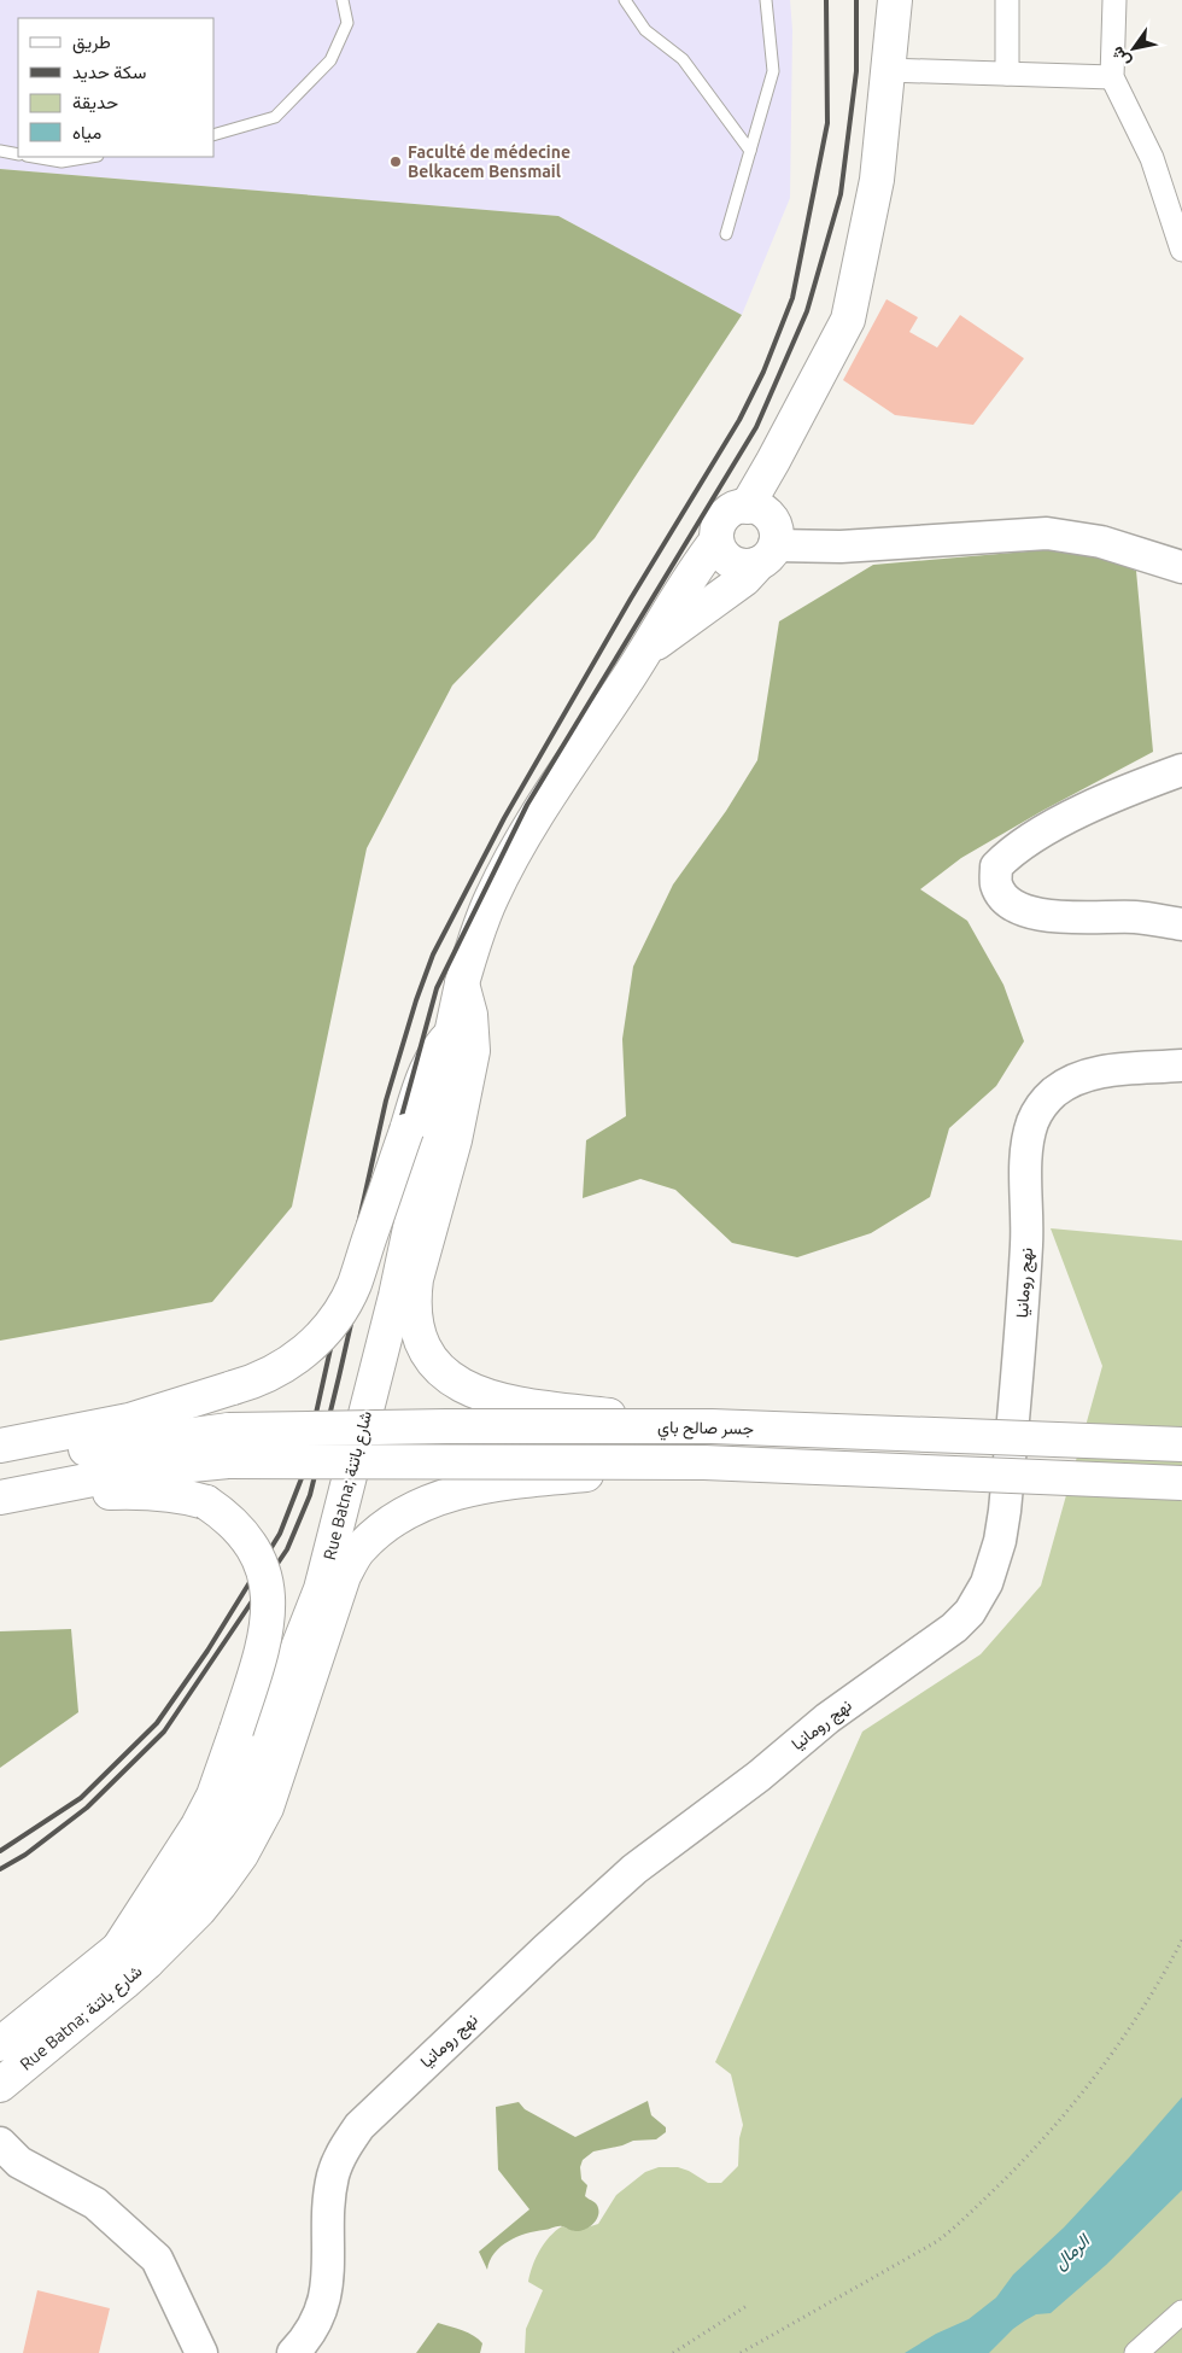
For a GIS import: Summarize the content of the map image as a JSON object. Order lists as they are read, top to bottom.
{
  "streets": {
    "main road": ["جسر صالح باي", "Rue Batna; شارع باتنة"],
    "street": ["نهج رومانيا"]
  },
  "water": ["الرمال"],
  "places": ["Faculté de médecine Belkacem Bensmail"],
  "legend": [
    "طريق",
    "سكة حديد",
    "حديقة",
    "مياه"
  ],
  "north": "bottom left"
}
